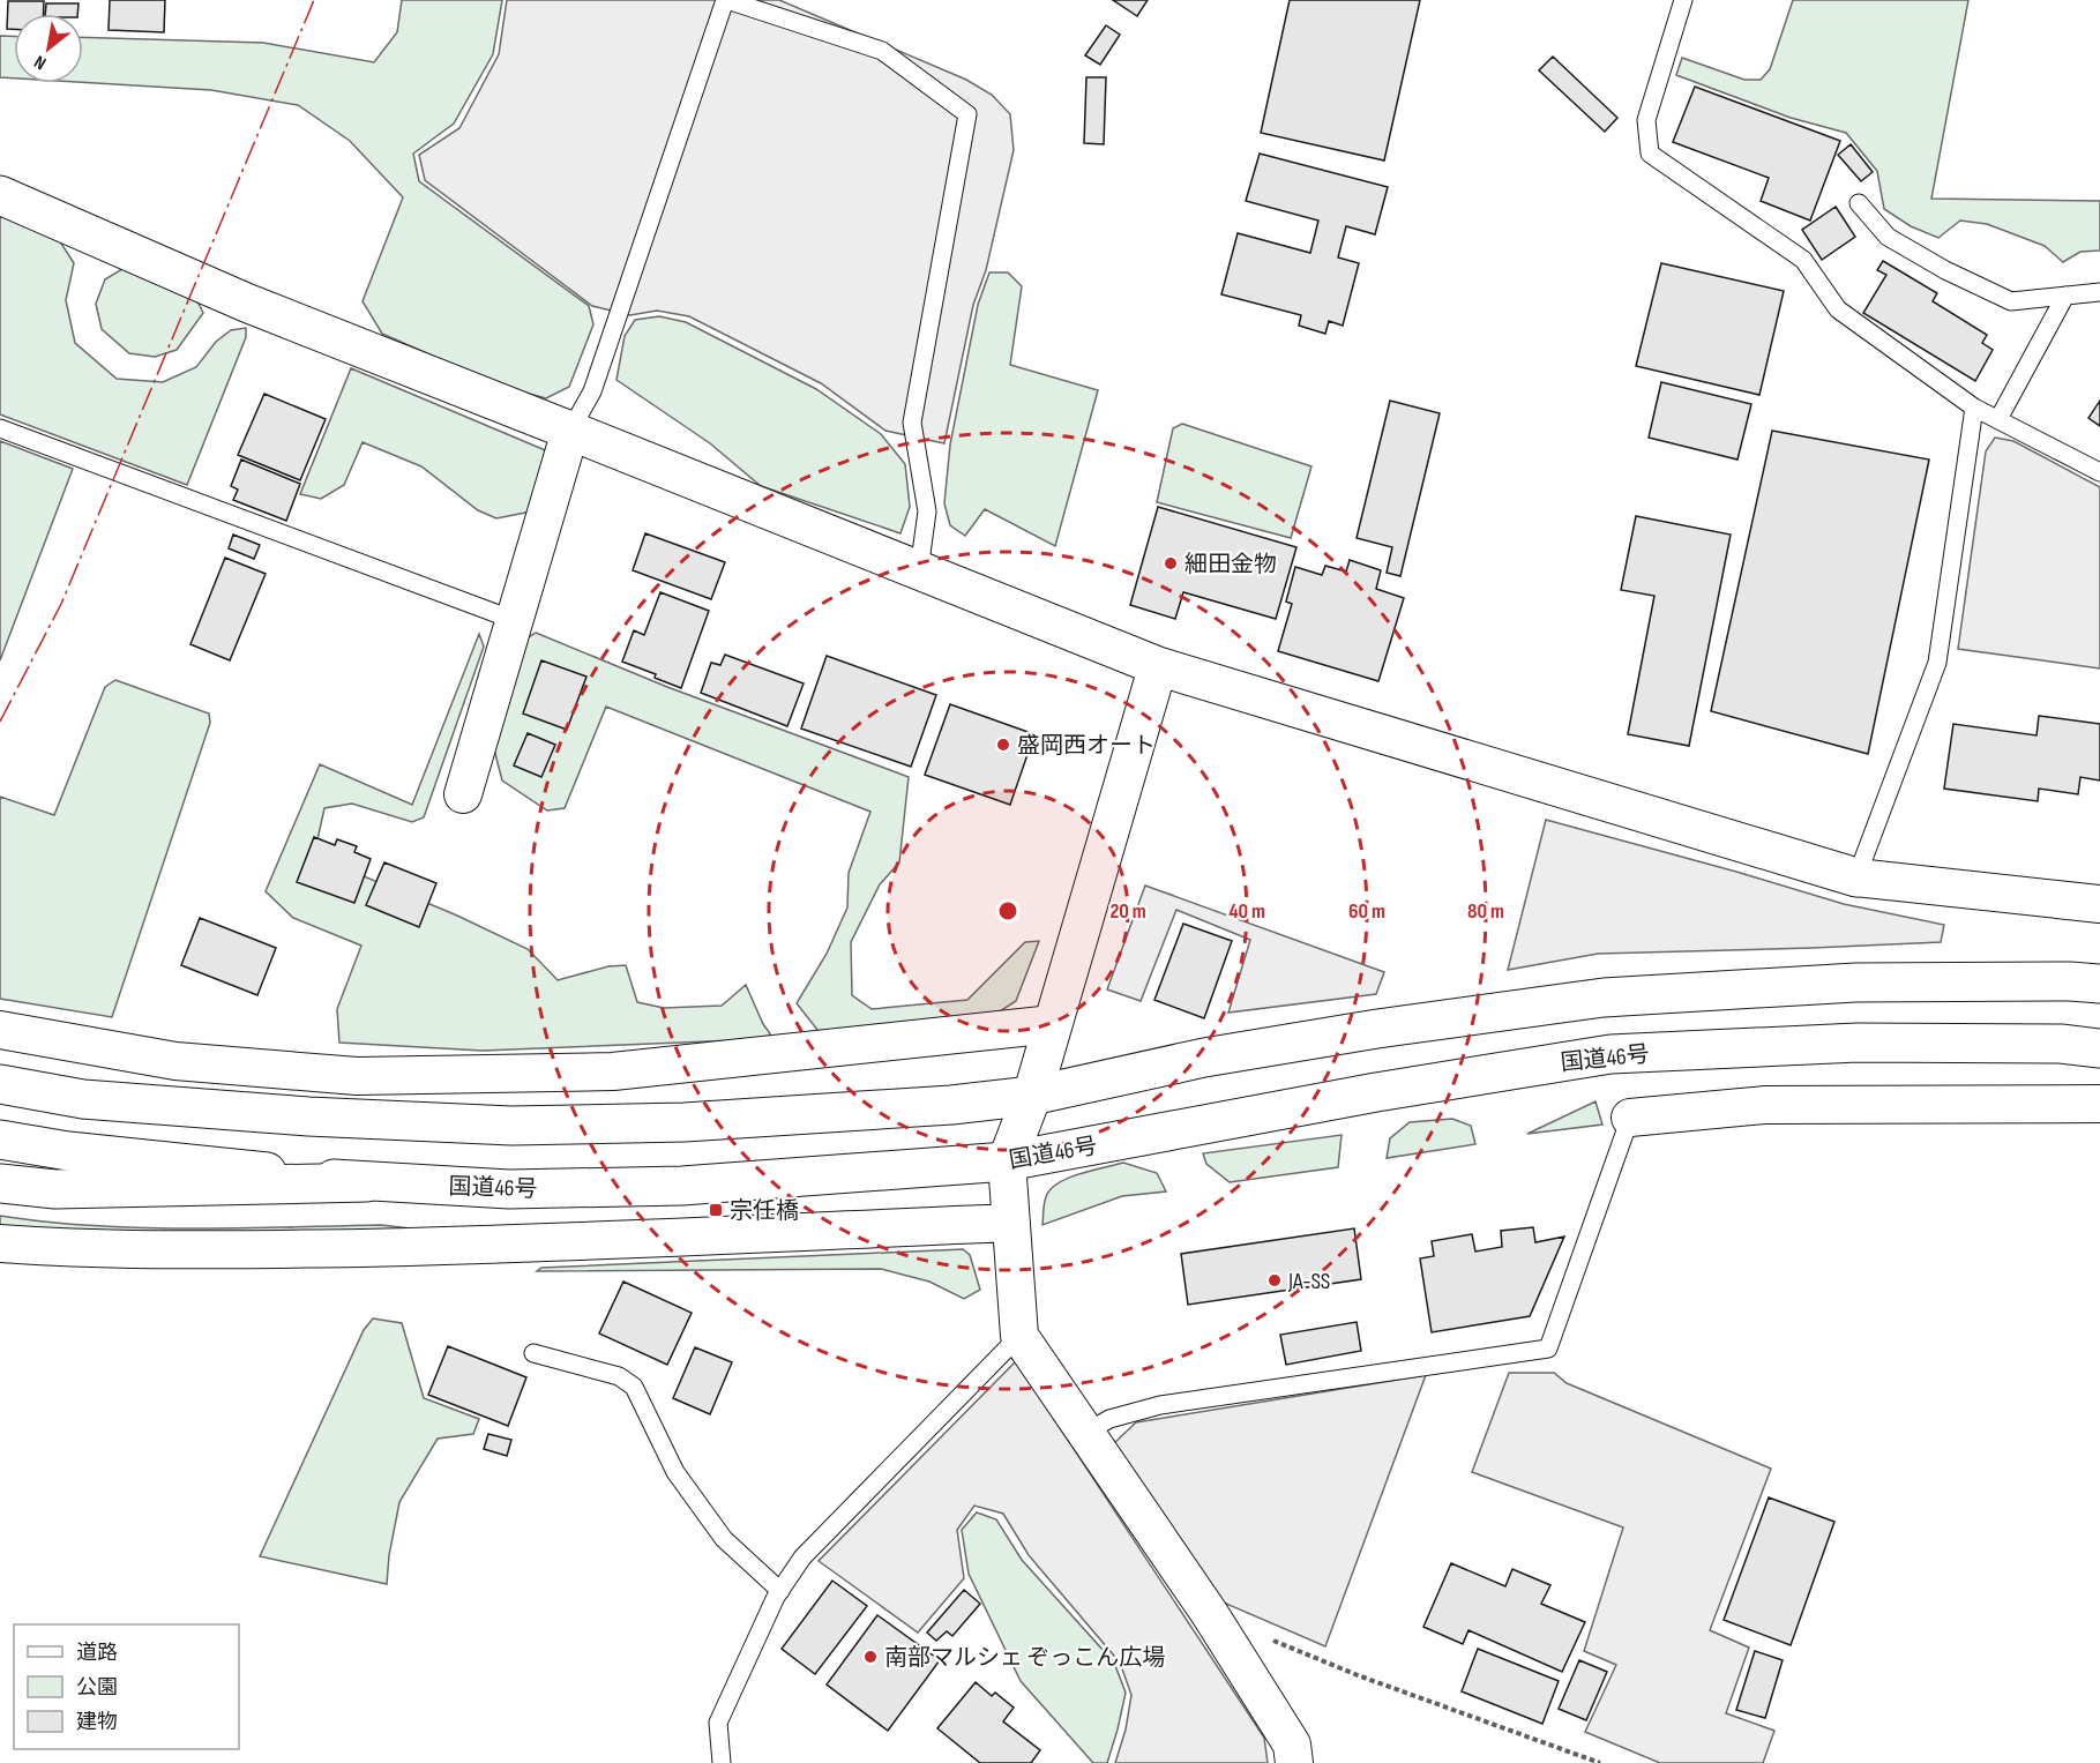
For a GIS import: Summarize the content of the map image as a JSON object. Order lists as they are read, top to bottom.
{
  "streets": {
    "main road": ["国道46号"]
  },
  "places": {
    "other": [
      "細田金物",
      "盛岡西オート",
      "JA-SS",
      "南部マルシェ ぞっこん広場"
    ],
    "transit": ["宗任橋"]
  },
  "legend": ["道路", "公園", "建物"],
  "north": "bottom left",
  "rings": [
    "20 m",
    "40 m",
    "60 m",
    "80 m"
  ]
}
